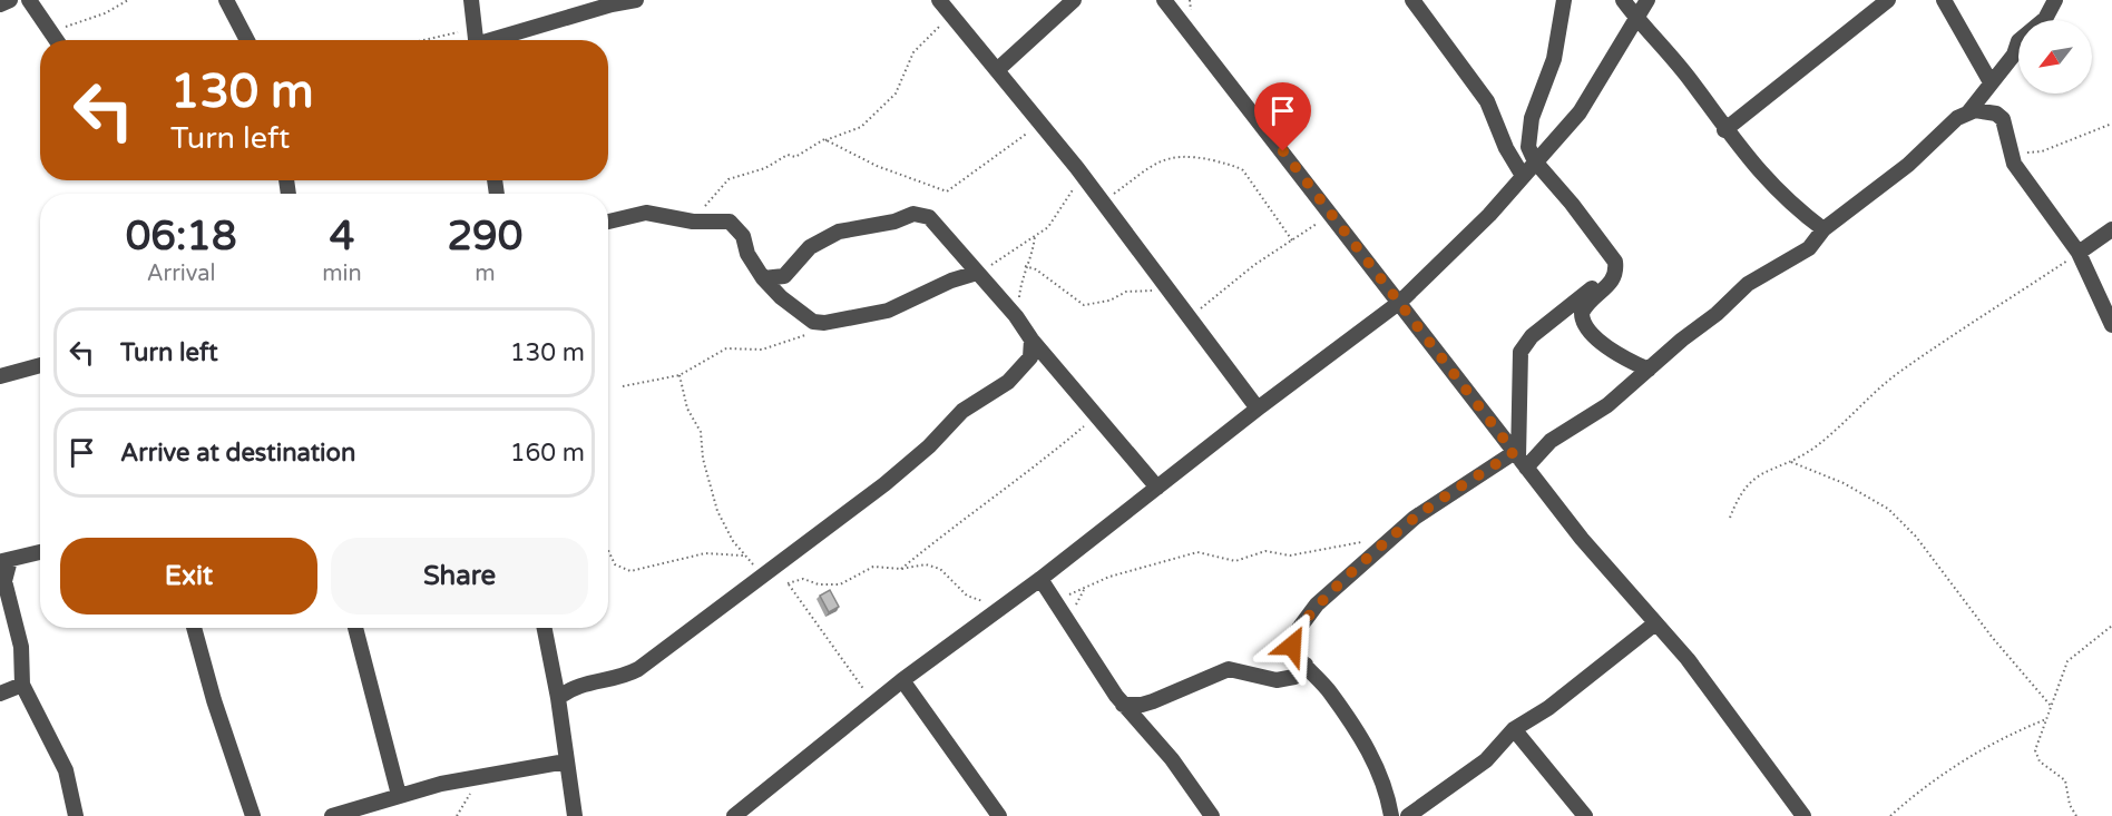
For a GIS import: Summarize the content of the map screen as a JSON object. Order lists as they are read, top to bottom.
{
  "north": "bottom left",
  "page": {
    "turn": ["130 m", "Turn left"],
    "eta": [
      "06:18",
      "Arrival",
      "4",
      "min",
      "290",
      "m"
    ],
    "list": [
      {
        "name": "Turn left",
        "value": "130 m"
      },
      {
        "name": "Arrive at destination",
        "value": "160 m"
      }
    ],
    "buttons": ["Exit", "Share"]
  }
}
